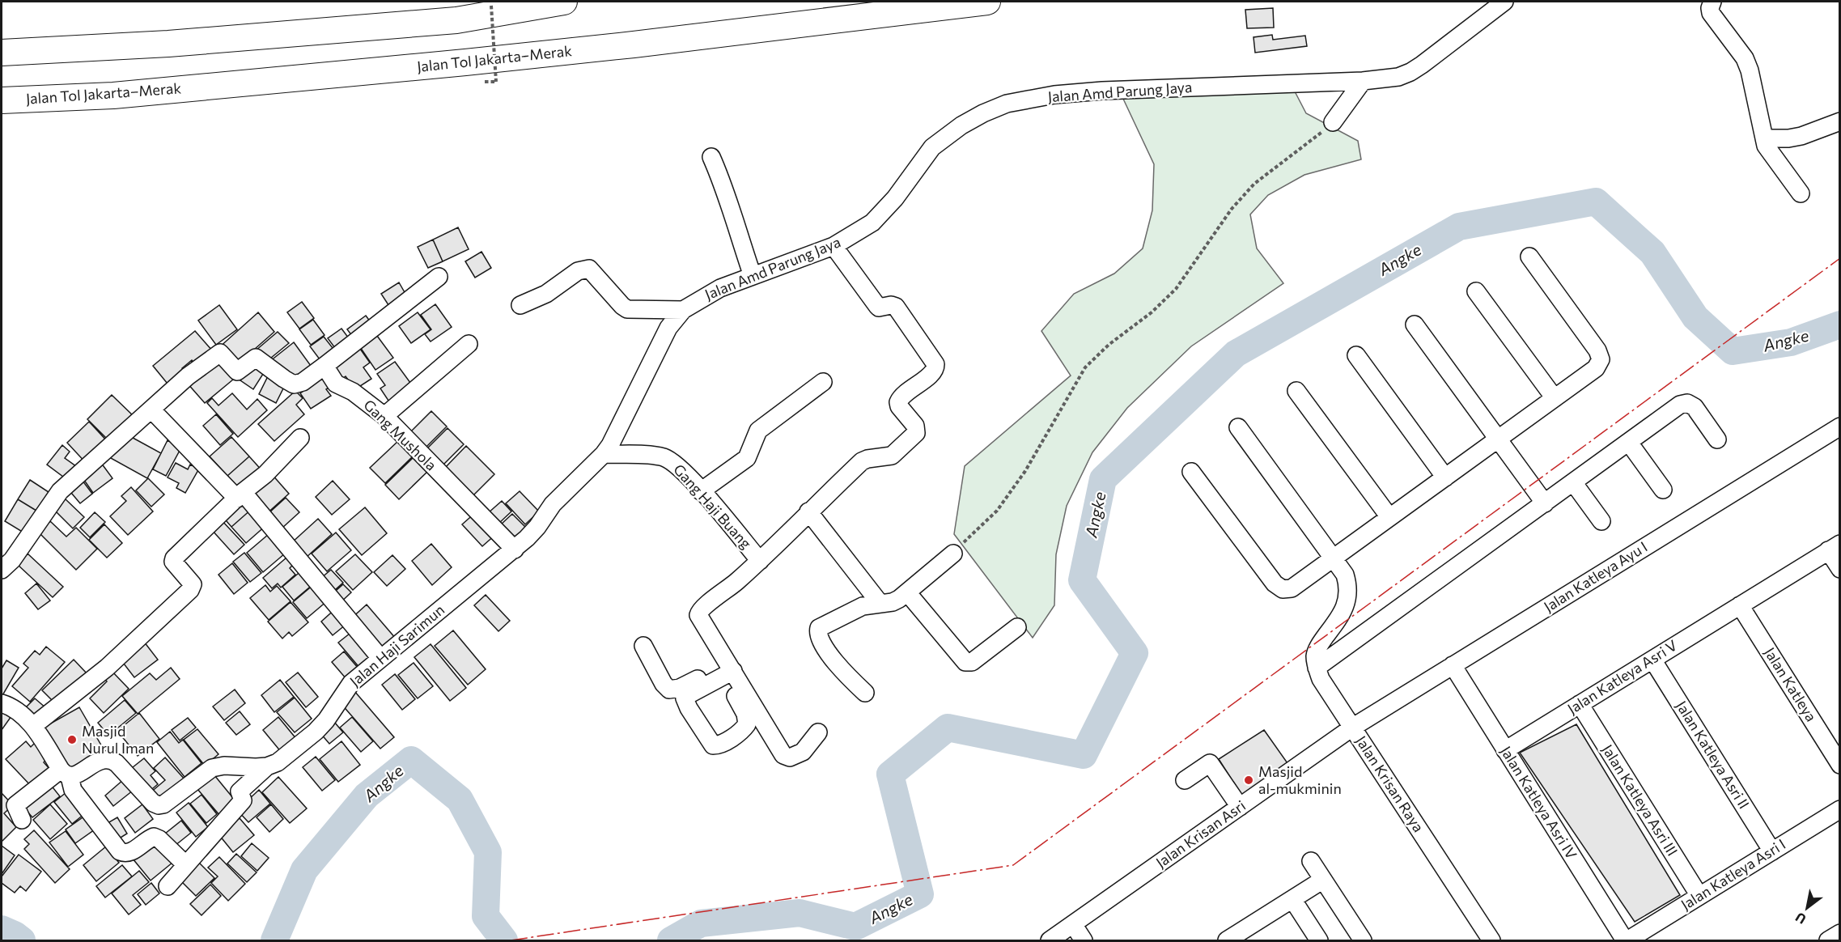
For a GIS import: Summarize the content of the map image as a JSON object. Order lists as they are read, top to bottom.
{
  "streets": {
    "highway": ["Jalan Tol Jakarta–Merak"],
    "street": [
      "Jalan Amd Parung Jaya",
      "Gang Mushola",
      "Gang Haji Buang",
      "Jalan Katleya Ayu I",
      "Jalan Haji Sarimun",
      "Jalan Katleya Asri V",
      "Jalan Katleya",
      "Jalan Katleya Asri II",
      "Jalan Krisan Raya",
      "Jalan Katleya Asri III",
      "Jalan Katleya Asri IV",
      "Jalan Krisan Asri",
      "Jalan Katleya Asri I"
    ]
  },
  "crossings": [
    ["Jalan Amd Parung Jaya", "Gang Haji Buang"],
    ["Jalan Amd Parung Jaya", "Jalan Haji Sarimun"],
    ["Gang Mushola", "Jalan Haji Sarimun"],
    ["Gang Haji Buang", "Jalan Haji Sarimun"],
    ["Jalan Katleya Ayu I", "Jalan Krisan Raya"],
    ["Jalan Katleya Ayu I", "Jalan Katleya Asri IV"],
    ["Jalan Katleya Ayu I", "Jalan Krisan Asri"],
    ["Jalan Katleya Asri V", "Jalan Katleya"],
    ["Jalan Katleya Asri V", "Jalan Katleya Asri II"],
    ["Jalan Katleya Asri V", "Jalan Katleya Asri III"],
    ["Jalan Katleya Asri V", "Jalan Katleya Asri IV"],
    ["Jalan Katleya Asri II", "Jalan Katleya Asri I"],
    ["Jalan Krisan Raya", "Jalan Krisan Asri"],
    ["Jalan Katleya Asri III", "Jalan Katleya Asri I"],
    ["Jalan Katleya Asri IV", "Jalan Katleya Asri I"]
  ],
  "water": ["Angke"],
  "places": ["Masjid Nurul Iman", "Masjid al-mukminin"],
  "north": "bottom left"
}
